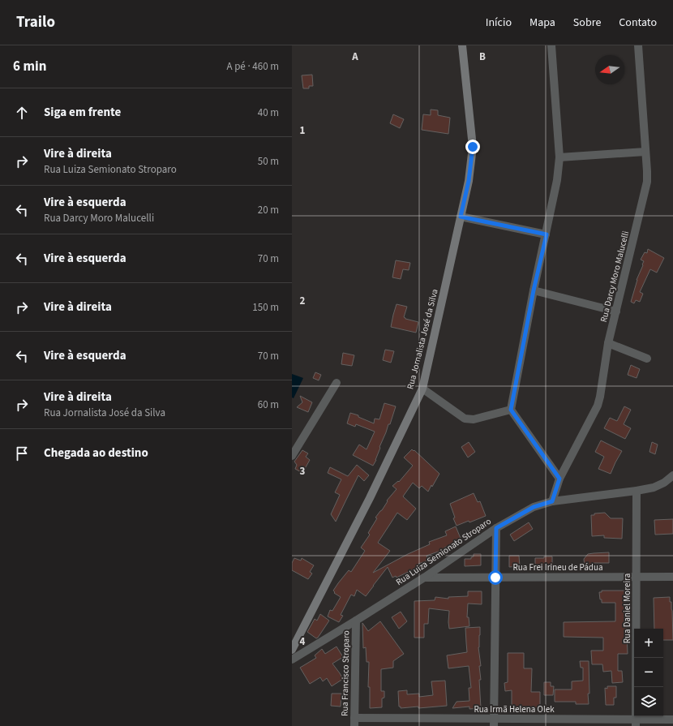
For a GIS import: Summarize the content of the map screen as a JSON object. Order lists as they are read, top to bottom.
{
  "streets": {
    "main road": ["Rua Jornalista José da Silva"],
    "street": [
      "Rua Darcy Moro Malucelli",
      "Rua Luiza Semionato Stroparo",
      "Rua Frei Irineu de Pádua",
      "Rua Daniel Moreira",
      "Rua Francisco Stroparo",
      "Rua Irmã Helena Olek"
    ]
  },
  "crossings": [
    ["Rua Darcy Moro Malucelli", "Rua Luiza Semionato Stroparo"],
    ["Rua Luiza Semionato Stroparo", "Rua Frei Irineu de Pádua"],
    ["Rua Luiza Semionato Stroparo", "Rua Daniel Moreira"],
    ["Rua Luiza Semionato Stroparo", "Rua Francisco Stroparo"],
    ["Rua Frei Irineu de Pádua", "Rua Daniel Moreira"],
    ["Rua Daniel Moreira", "Rua Irmã Helena Olek"],
    ["Rua Francisco Stroparo", "Rua Irmã Helena Olek"]
  ],
  "north": "left",
  "page": {
    "header": "Trailo",
    "nav": [
      "Início",
      "Mapa",
      "Sobre",
      "Contato"
    ],
    "heading": ["6 min", "A pé · 460 m"],
    "list": [
      ["Siga em frente", "40 m"],
      ["Vire à direita", "Rua Luiza Semionato Stroparo", "50 m"],
      ["Vire à esquerda", "Rua Darcy Moro Malucelli", "20 m"],
      ["Vire à esquerda", "70 m"],
      ["Vire à direita", "150 m"],
      ["Vire à esquerda", "70 m"],
      ["Vire à direita", "Rua Jornalista José da Silva", "60 m"],
      "Chegada ao destino"
    ],
    "map_buttons": ["+", "−"]
  },
  "grid": {
    "columns": ["A", "B"],
    "rows": [
      "1",
      "2",
      "3",
      "4"
    ]
  }
}
